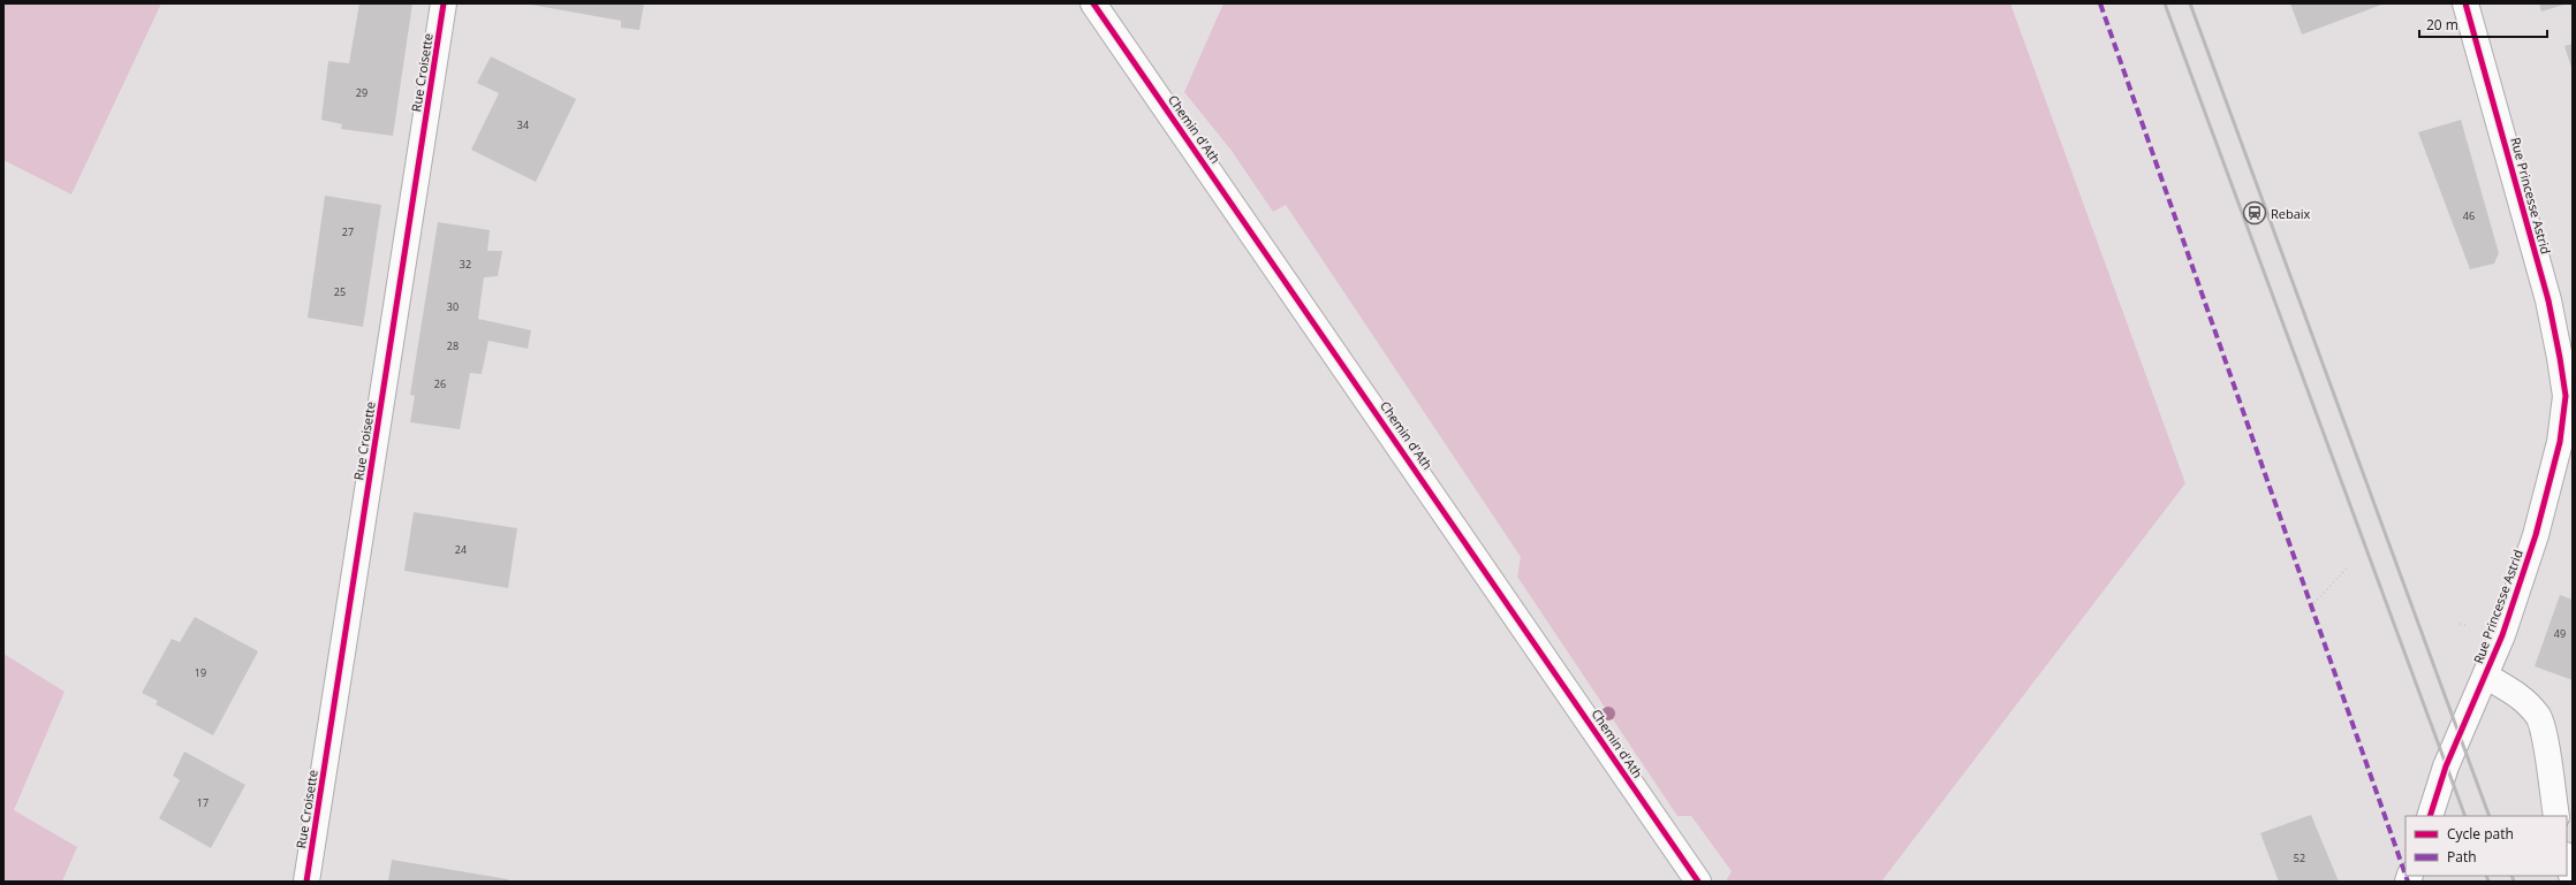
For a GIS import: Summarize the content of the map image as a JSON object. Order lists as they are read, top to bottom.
{
  "streets": {
    "street": ["Rue Croisette", "Chemin d'Ath", "Rue Princesse Astrid"]
  },
  "places": {
    "station": ["Rebaix"]
  },
  "house_numbers": [
    "29",
    "34",
    "46",
    "27",
    "32",
    "25",
    "30",
    "28",
    "26",
    "24",
    "49",
    "19",
    "17",
    "52"
  ],
  "legend": ["Cycle path", "Path"],
  "scale_bar": "20 m"
}
